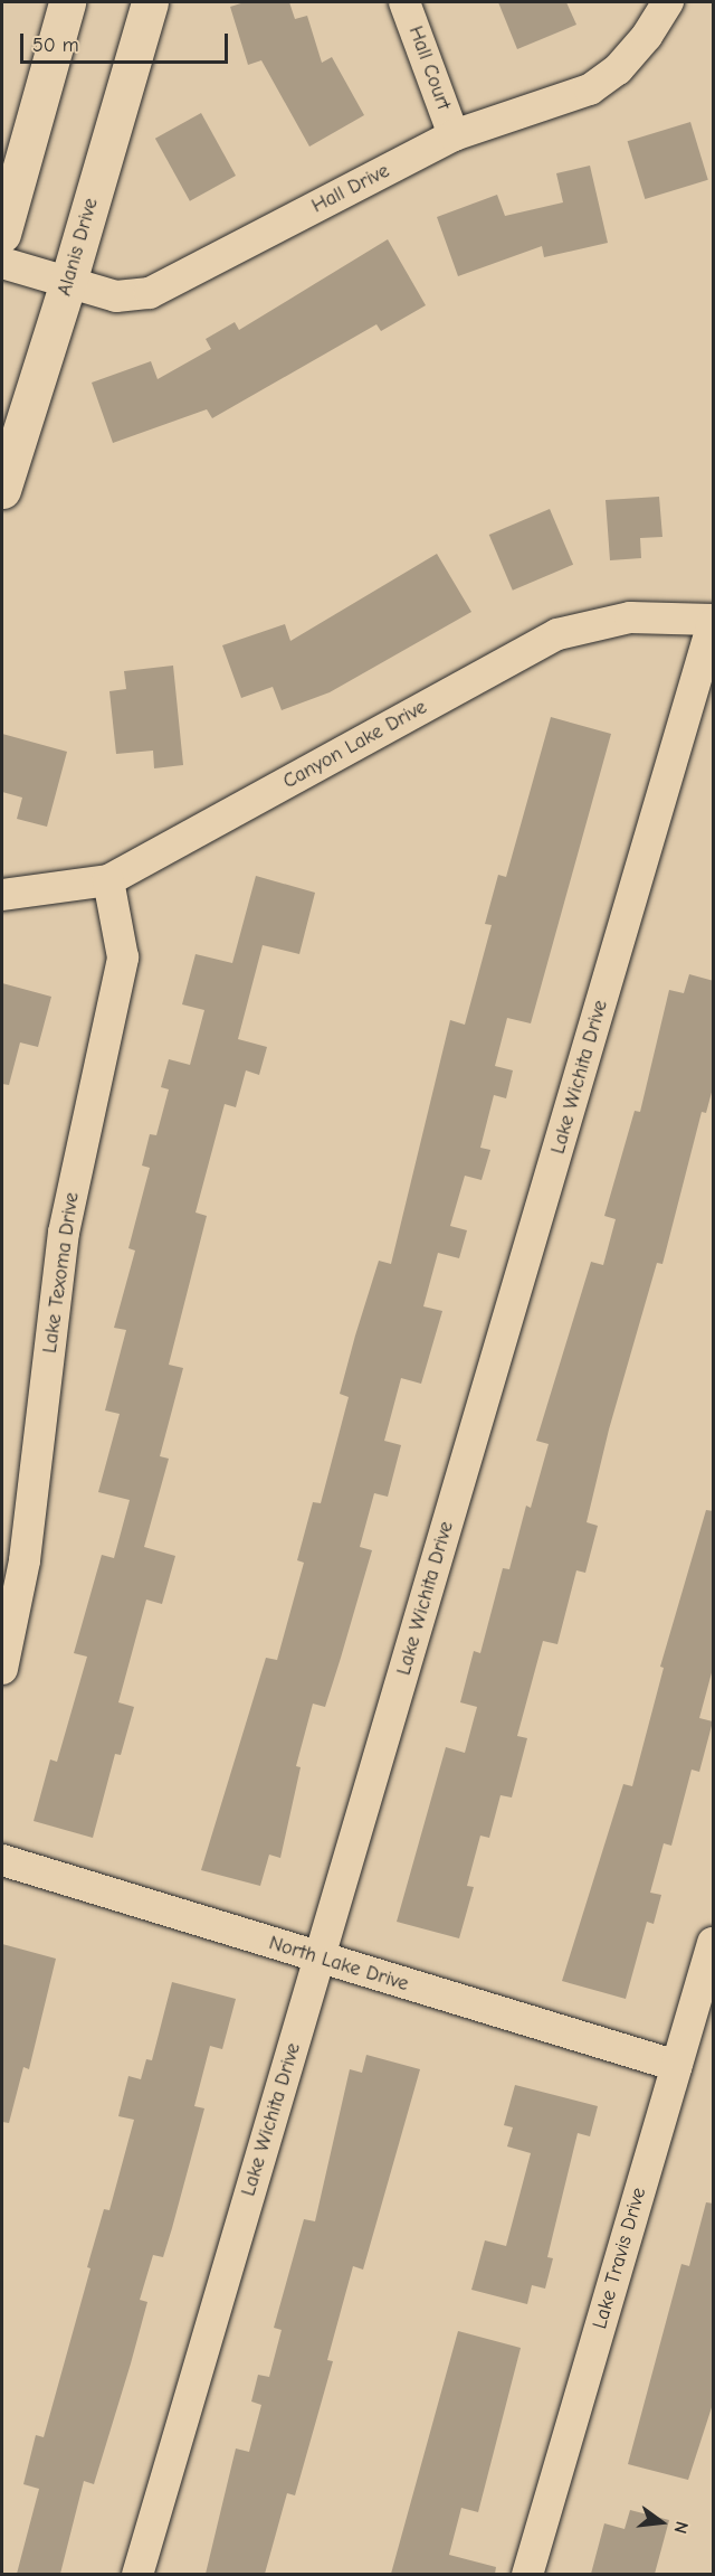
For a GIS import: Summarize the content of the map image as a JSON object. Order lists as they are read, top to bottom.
{
  "streets": {
    "main road": ["Alanis Drive"],
    "street": [
      "Hall Court",
      "Hall Drive",
      "Canyon Lake Drive",
      "Lake Wichita Drive",
      "Lake Texoma Drive",
      "North Lake Drive",
      "Lake Travis Drive"
    ]
  },
  "crossings": [
    ["Hall Court", "Hall Drive"],
    ["Hall Drive", "Alanis Drive"],
    ["Canyon Lake Drive", "Lake Wichita Drive"],
    ["Canyon Lake Drive", "Lake Texoma Drive"],
    ["Lake Wichita Drive", "North Lake Drive"],
    ["North Lake Drive", "Lake Travis Drive"]
  ],
  "scale_bar": "50 m",
  "north": "right"
}
